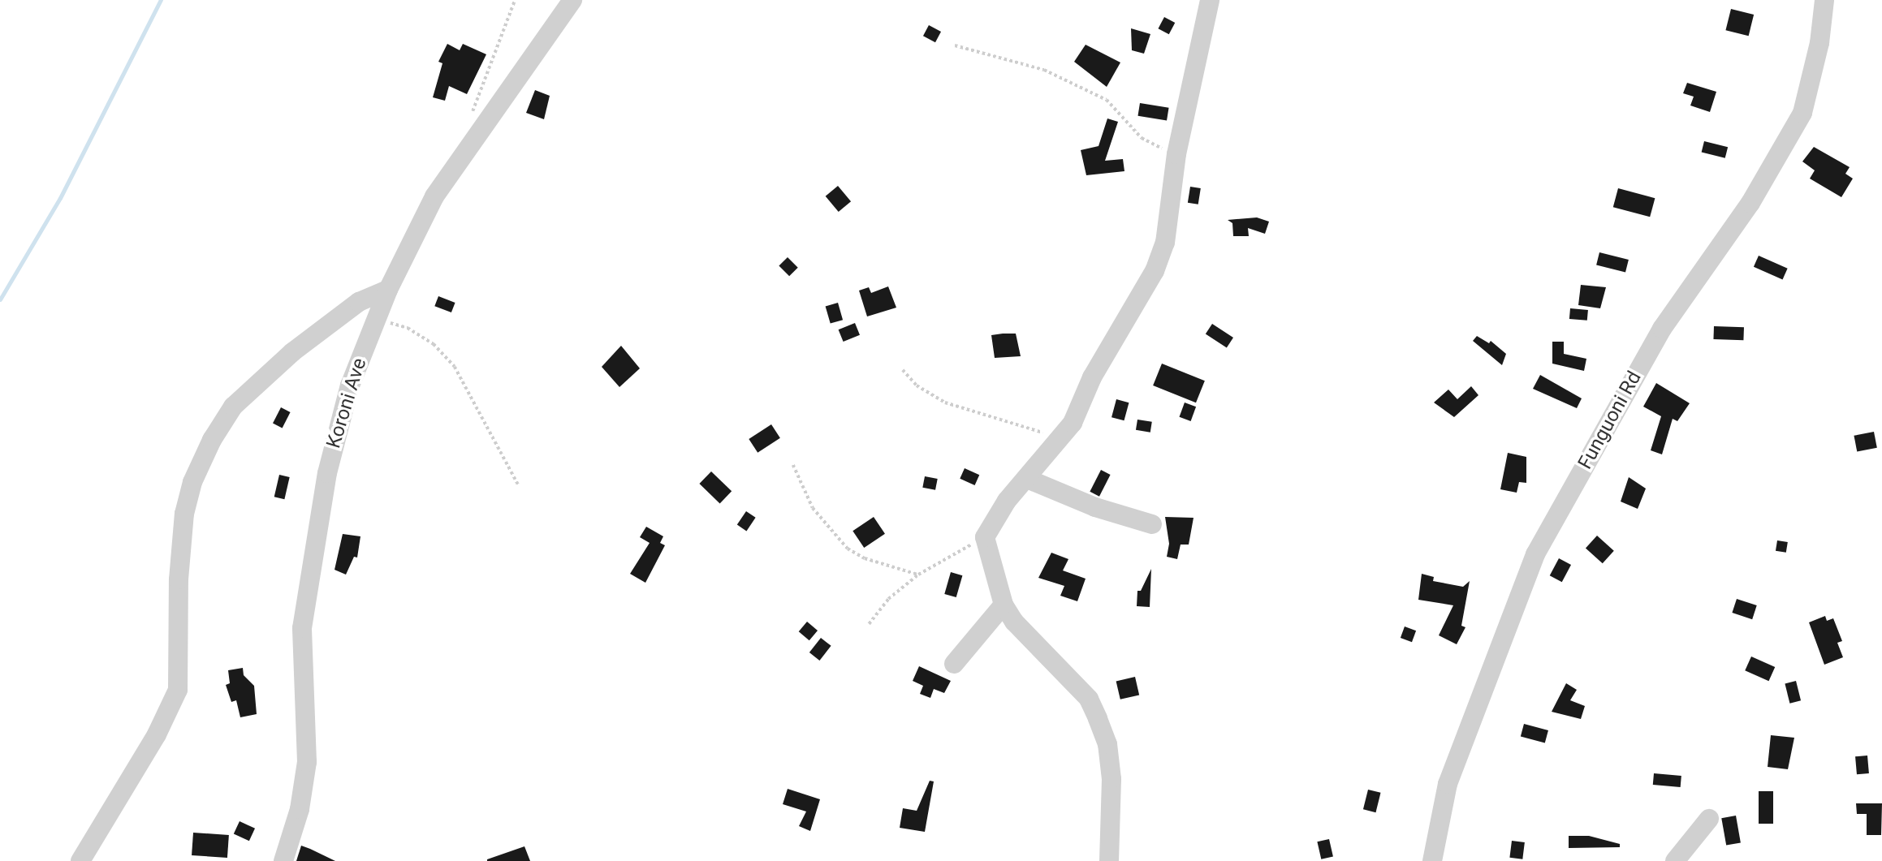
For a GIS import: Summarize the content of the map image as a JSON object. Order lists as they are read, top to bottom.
{
  "streets": {
    "street": ["Koroni Ave", "Funguoni Rd"]
  }
}
